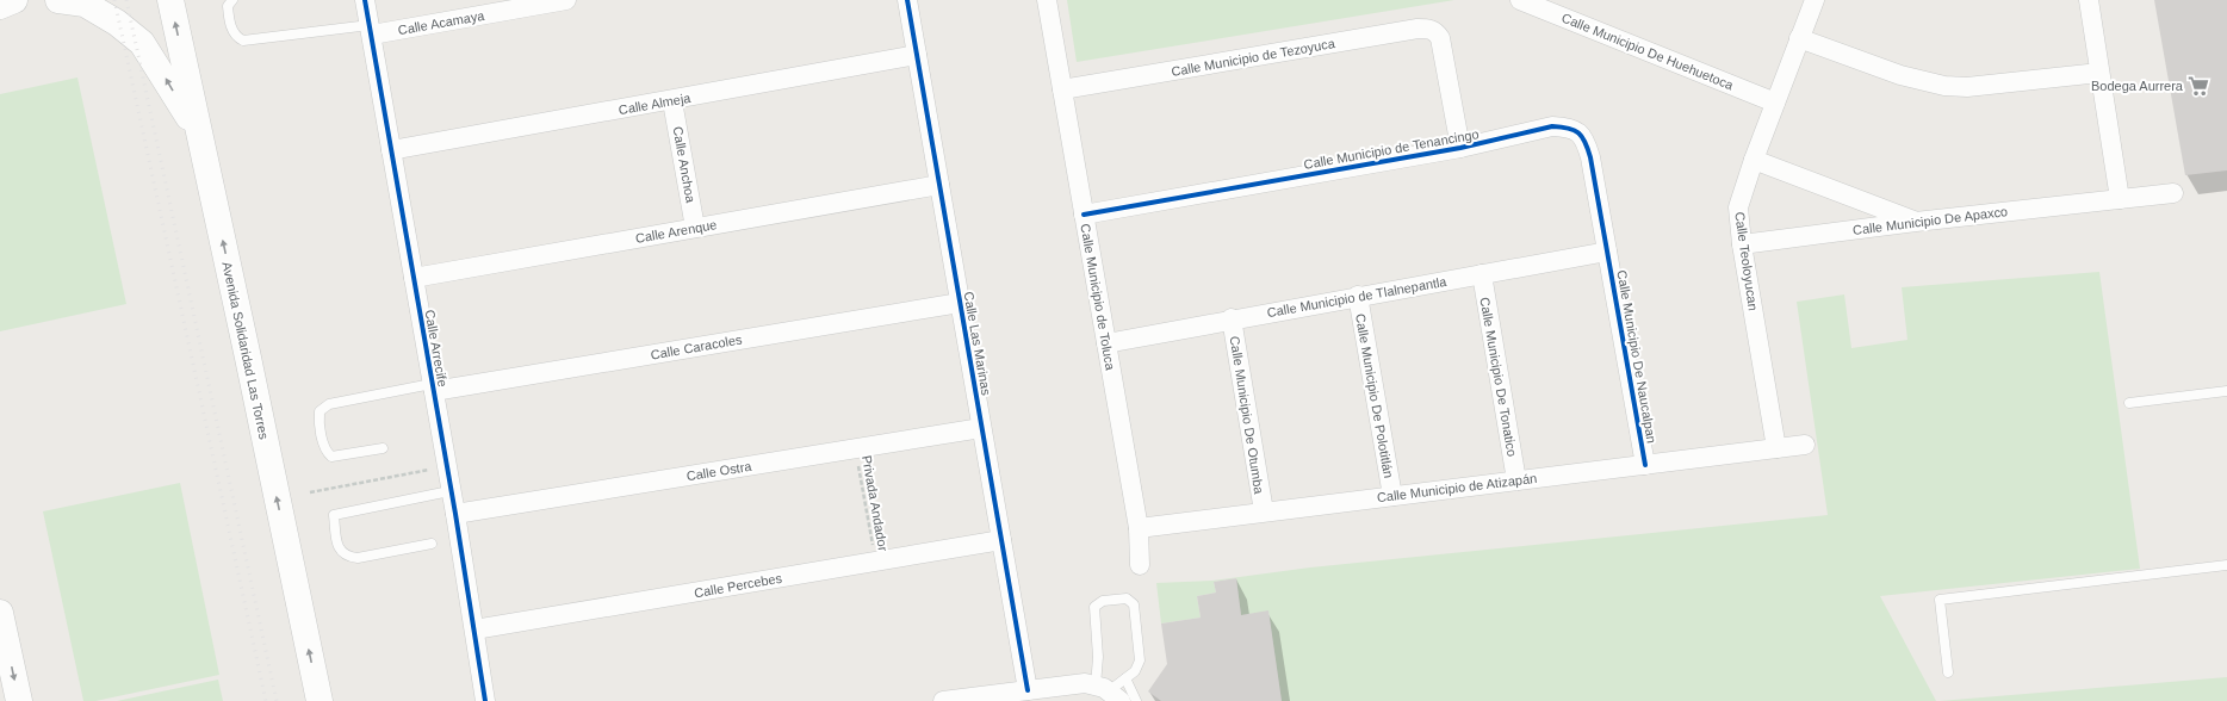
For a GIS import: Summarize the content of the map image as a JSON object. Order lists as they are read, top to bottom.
{
  "streets": {
    "main road": ["Avenida Solidaridad Las Torres"],
    "street": [
      "Calle Acamaya",
      "Calle Municipio De Huehuetoca",
      "Calle Municipio de Tezoyuca",
      "Calle Almeja",
      "Calle Municipio de Tenancingo",
      "Calle Anchoa",
      "Calle Municipio De Apaxco",
      "Calle Arenque",
      "Calle Teoloyucan",
      "Calle Municipio de Toluca",
      "Calle Municipio de Tlalnepantla",
      "Calle Las Marinas",
      "Calle Caracoles",
      "Calle Arrecife",
      "Calle Municipio De Naucalpan",
      "Calle Municipio De Tonatico",
      "Calle Municipio De Polotitlán",
      "Calle Municipio De Otumba",
      "Calle Ostra",
      "Calle Municipio de Atizapán",
      "Calle Percebes"
    ],
    "path": ["Privada Andador"]
  },
  "crossings": [
    ["Calle Acamaya", "Calle Arrecife"],
    ["Calle Municipio De Huehuetoca", "Calle Teoloyucan"],
    ["Calle Municipio de Tezoyuca", "Calle Municipio de Tenancingo"],
    ["Calle Municipio de Tezoyuca", "Calle Municipio de Toluca"],
    ["Calle Almeja", "Calle Anchoa"],
    ["Calle Almeja", "Calle Las Marinas"],
    ["Calle Almeja", "Calle Arrecife"],
    ["Calle Municipio de Tenancingo", "Calle Municipio de Toluca"],
    ["Calle Municipio de Tenancingo", "Calle Municipio de Tlalnepantla"],
    ["Calle Municipio de Tenancingo", "Calle Municipio De Naucalpan"],
    ["Calle Anchoa", "Calle Arenque"],
    ["Calle Municipio De Apaxco", "Calle Teoloyucan"],
    ["Calle Arenque", "Calle Las Marinas"],
    ["Calle Arenque", "Calle Arrecife"],
    ["Calle Teoloyucan", "Calle Municipio de Atizapán"],
    ["Calle Municipio de Toluca", "Calle Municipio de Tlalnepantla"],
    ["Calle Municipio de Toluca", "Calle Municipio de Atizapán"],
    ["Calle Municipio de Tlalnepantla", "Calle Municipio De Naucalpan"],
    ["Calle Municipio de Tlalnepantla", "Calle Municipio De Tonatico"],
    ["Calle Municipio de Tlalnepantla", "Calle Municipio De Polotitlán"],
    ["Calle Municipio de Tlalnepantla", "Calle Municipio De Otumba"],
    ["Calle Las Marinas", "Calle Caracoles"],
    ["Calle Las Marinas", "Calle Ostra"],
    ["Calle Las Marinas", "Calle Percebes"],
    ["Calle Caracoles", "Calle Arrecife"],
    ["Calle Arrecife", "Calle Ostra"],
    ["Calle Arrecife", "Calle Percebes"],
    ["Calle Municipio De Naucalpan", "Calle Municipio de Atizapán"],
    ["Calle Municipio De Tonatico", "Calle Municipio de Atizapán"],
    ["Calle Municipio De Polotitlán", "Calle Municipio de Atizapán"],
    ["Calle Municipio De Otumba", "Calle Municipio de Atizapán"],
    ["Calle Ostra", "Privada Andador"],
    ["Privada Andador", "Calle Percebes"]
  ],
  "one_way": ["Avenida Solidaridad Las Torres"],
  "places": {
    "supermarket": ["Bodega Aurrera"]
  }
}
